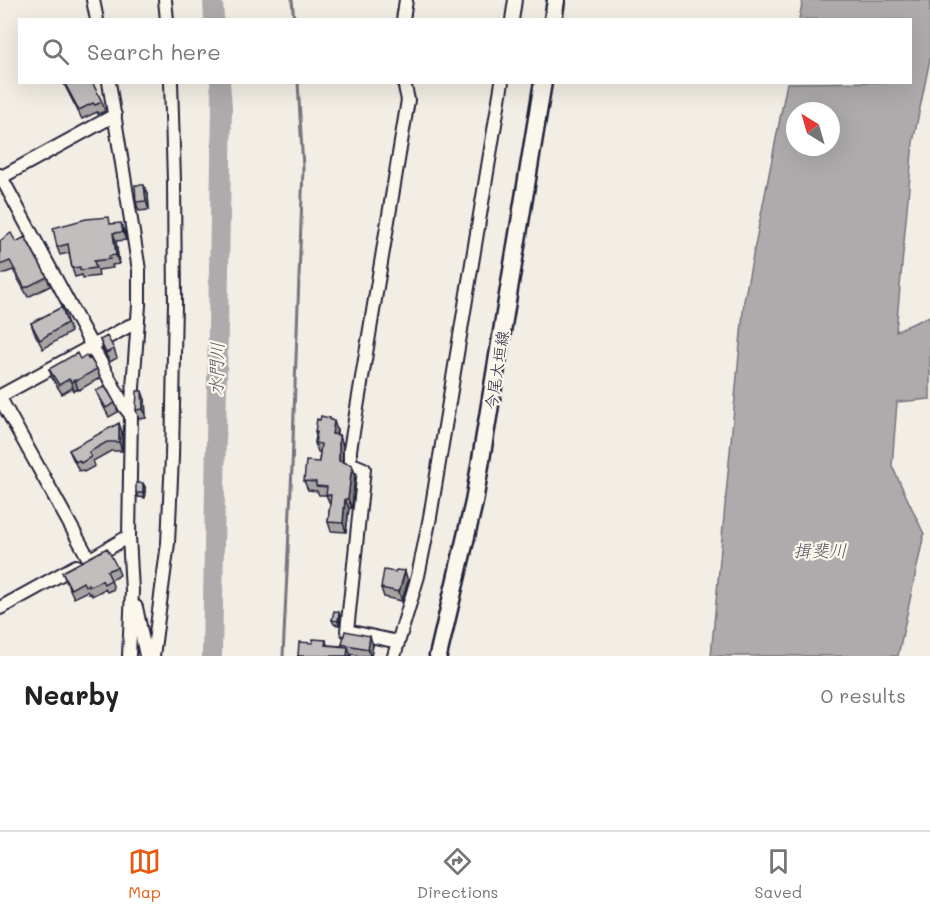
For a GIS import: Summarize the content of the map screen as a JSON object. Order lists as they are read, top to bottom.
{
  "streets": {
    "main road": ["今尾大垣線"]
  },
  "water": ["水門川", "揖斐川"],
  "north": "top left",
  "page": {
    "search": "Search here",
    "heading": ["Nearby", "0 results"],
    "nav": ["Map", "Directions", "Saved"]
  }
}
